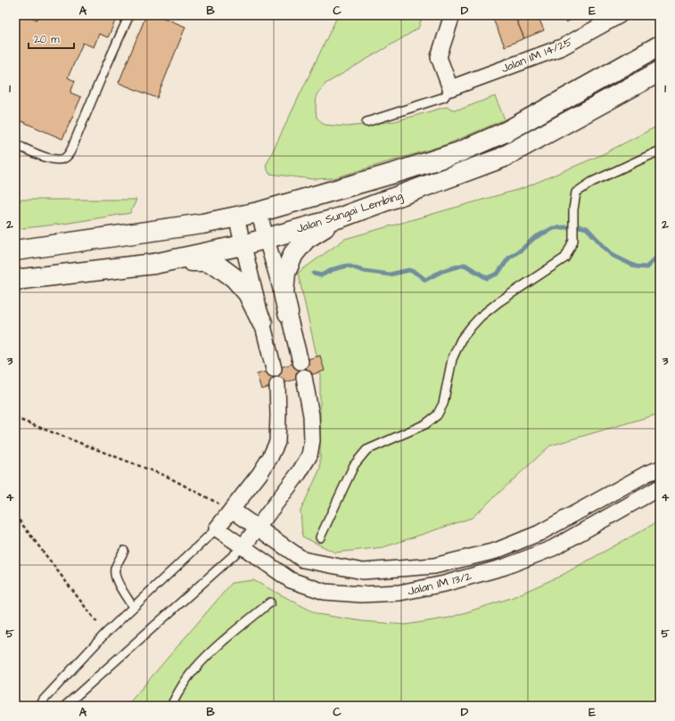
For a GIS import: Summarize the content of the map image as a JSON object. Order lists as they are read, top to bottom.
{
  "streets": {
    "main road": ["Jalan Sungai Lembing"],
    "street": ["Jalan IM 14/25", "Jalan IM 13/2"]
  },
  "scale_bar": "20 m",
  "grid": {
    "columns": [
      "A",
      "B",
      "C",
      "D",
      "E"
    ],
    "rows": [
      "1",
      "2",
      "3",
      "4",
      "5"
    ]
  }
}
